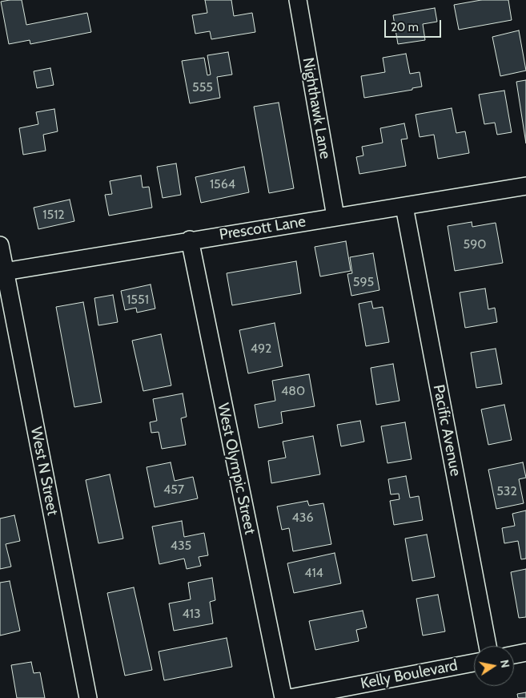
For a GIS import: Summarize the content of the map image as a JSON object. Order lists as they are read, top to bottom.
{
  "streets": {
    "street": [
      "Nighthawk Lane",
      "Prescott Lane",
      "Pacific Avenue",
      "West Olympic Street",
      "West N Street",
      "Kelly Boulevard"
    ]
  },
  "crossings": [
    ["Nighthawk Lane", "Prescott Lane"],
    ["Prescott Lane", "Pacific Avenue"],
    ["Prescott Lane", "West Olympic Street"],
    ["Prescott Lane", "West N Street"]
  ],
  "house_numbers": [
    "555",
    "1564",
    "1512",
    "590",
    "595",
    "1551",
    "492",
    "480",
    "457",
    "532",
    "436",
    "435",
    "414",
    "413"
  ],
  "scale_bar": "20 m",
  "north": "right"
}
